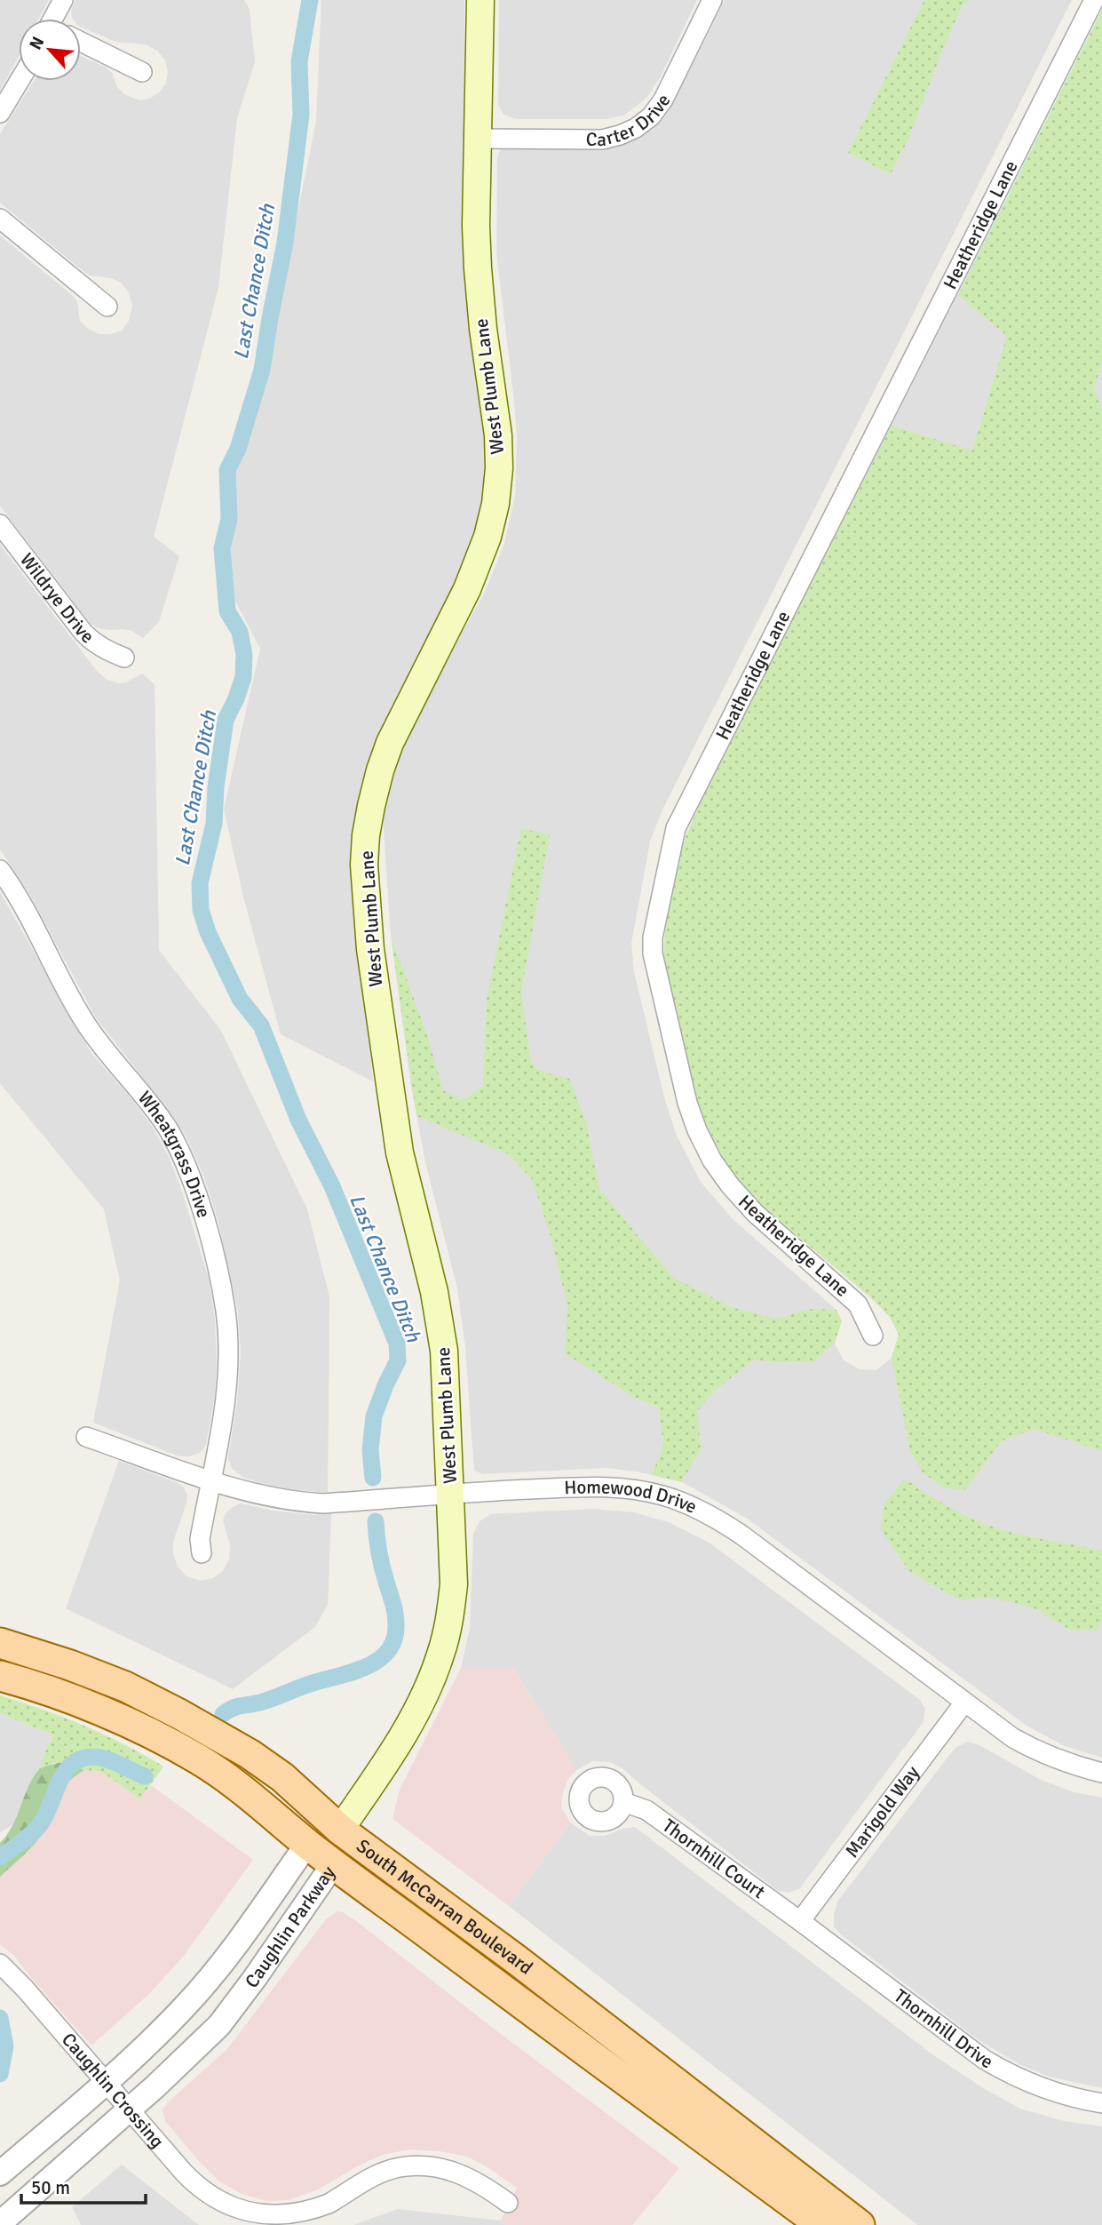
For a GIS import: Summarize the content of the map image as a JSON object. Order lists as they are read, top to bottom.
{
  "streets": {
    "main road": ["West Plumb Lane", "South McCarran Boulevard", "Caughlin Parkway"],
    "street": [
      "Carter Drive",
      "Heatheridge Lane",
      "Wildrye Drive",
      "Wheatgrass Drive",
      "Homewood Drive",
      "Marigold Way",
      "Thornhill Court",
      "Thornhill Drive",
      "Caughlin Crossing"
    ]
  },
  "crossings": [
    ["Carter Drive", "West Plumb Lane"],
    ["West Plumb Lane", "Homewood Drive"],
    ["West Plumb Lane", "South McCarran Boulevard"],
    ["West Plumb Lane", "Caughlin Parkway"],
    ["Wheatgrass Drive", "Homewood Drive"],
    ["Homewood Drive", "Marigold Way"],
    ["Marigold Way", "Thornhill Court"],
    ["Marigold Way", "Thornhill Drive"],
    ["Thornhill Court", "Thornhill Drive"],
    ["South McCarran Boulevard", "Caughlin Parkway"],
    ["Caughlin Parkway", "Caughlin Crossing"]
  ],
  "water": ["Last Chance Ditch"],
  "scale_bar": "50 m",
  "north": "top left"
}
